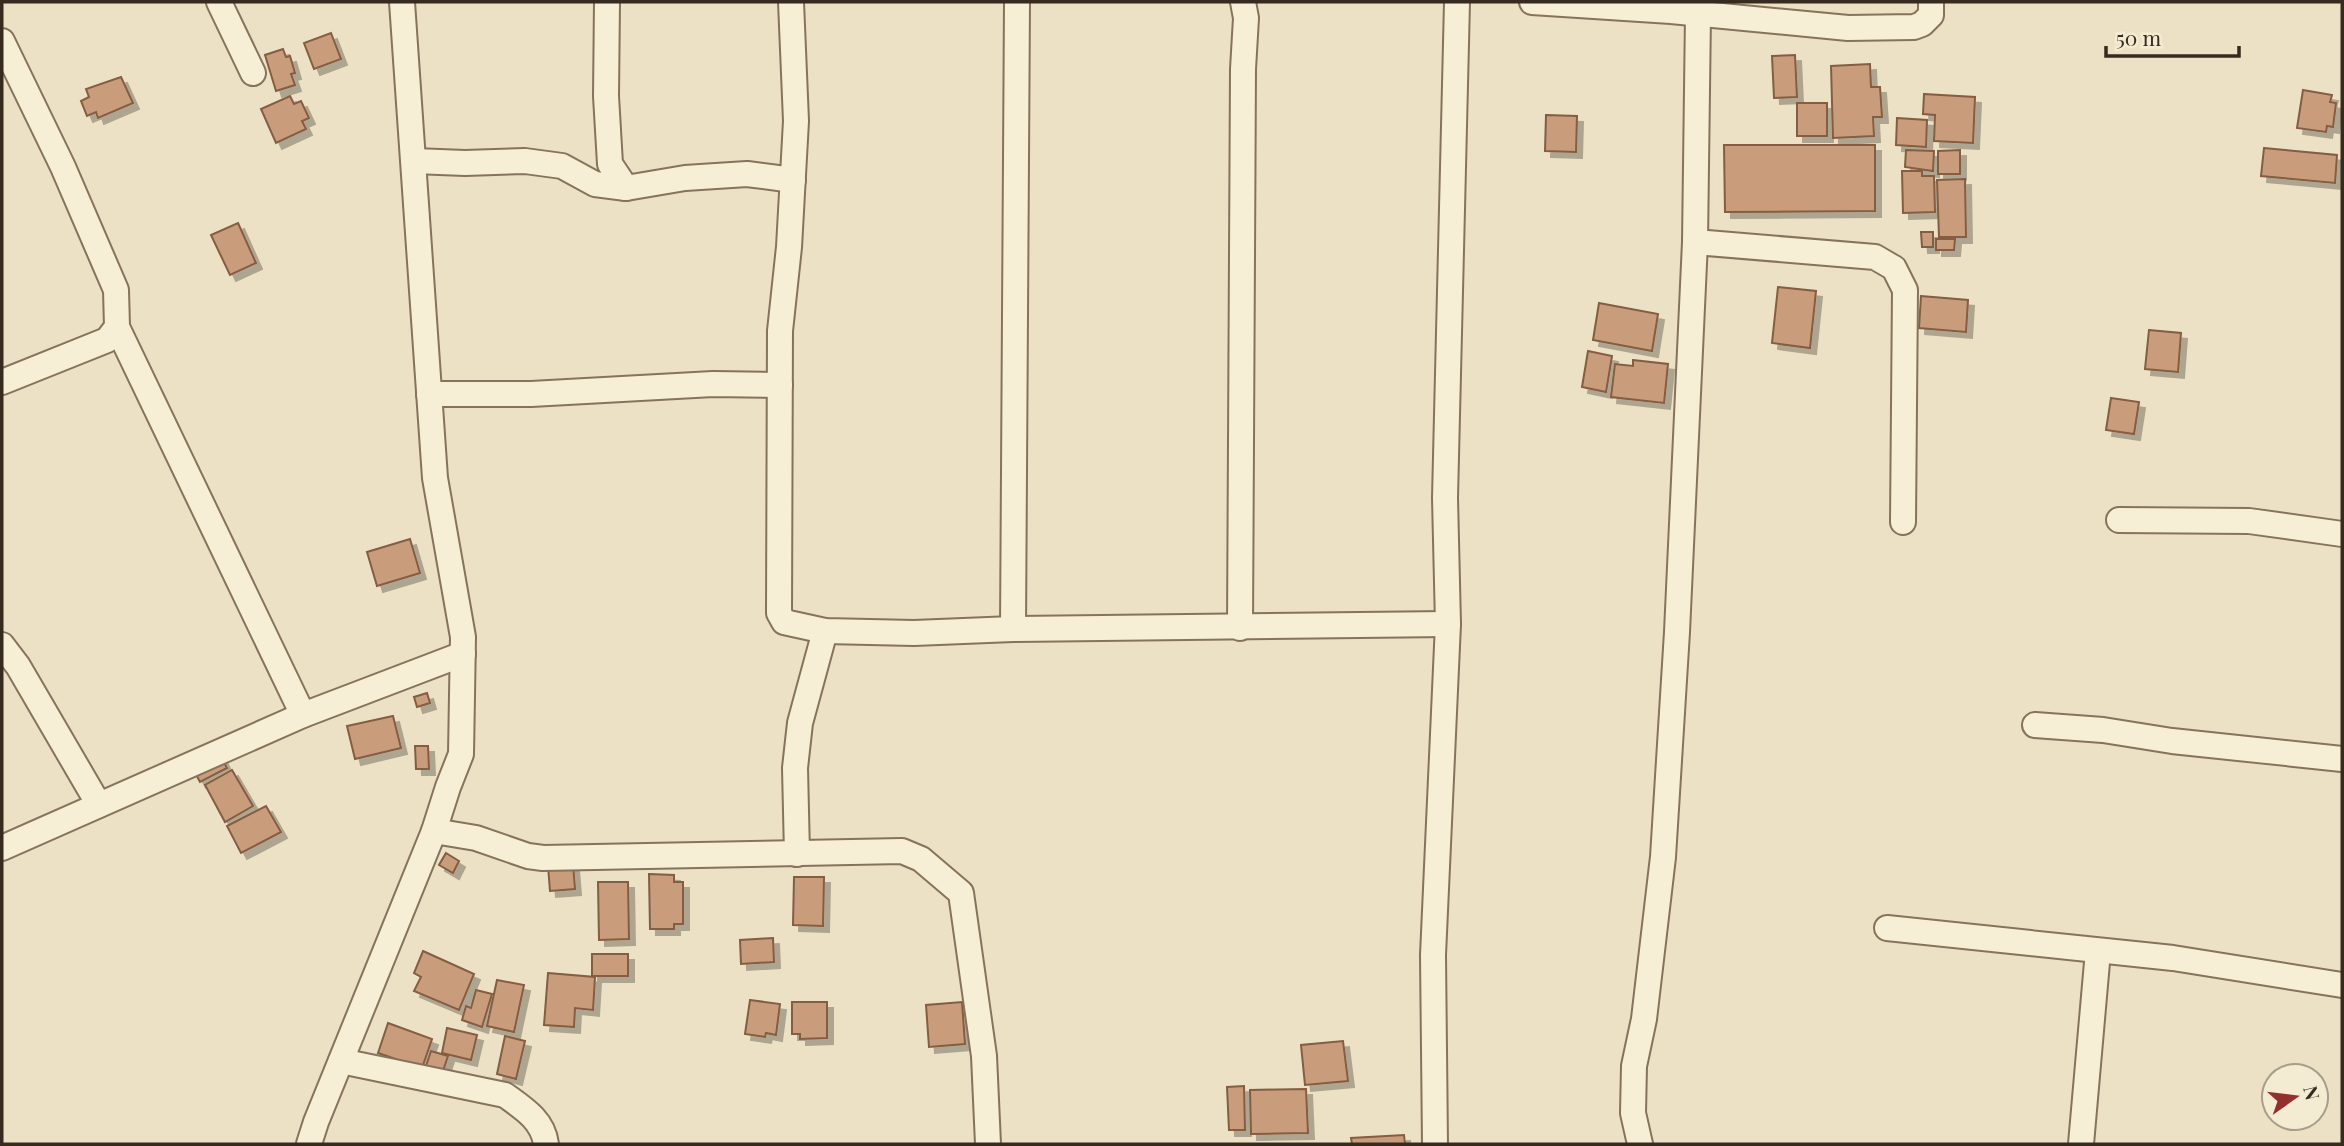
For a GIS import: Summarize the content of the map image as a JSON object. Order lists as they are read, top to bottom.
{
  "scale_bar": "50 m",
  "north": "right"
}
